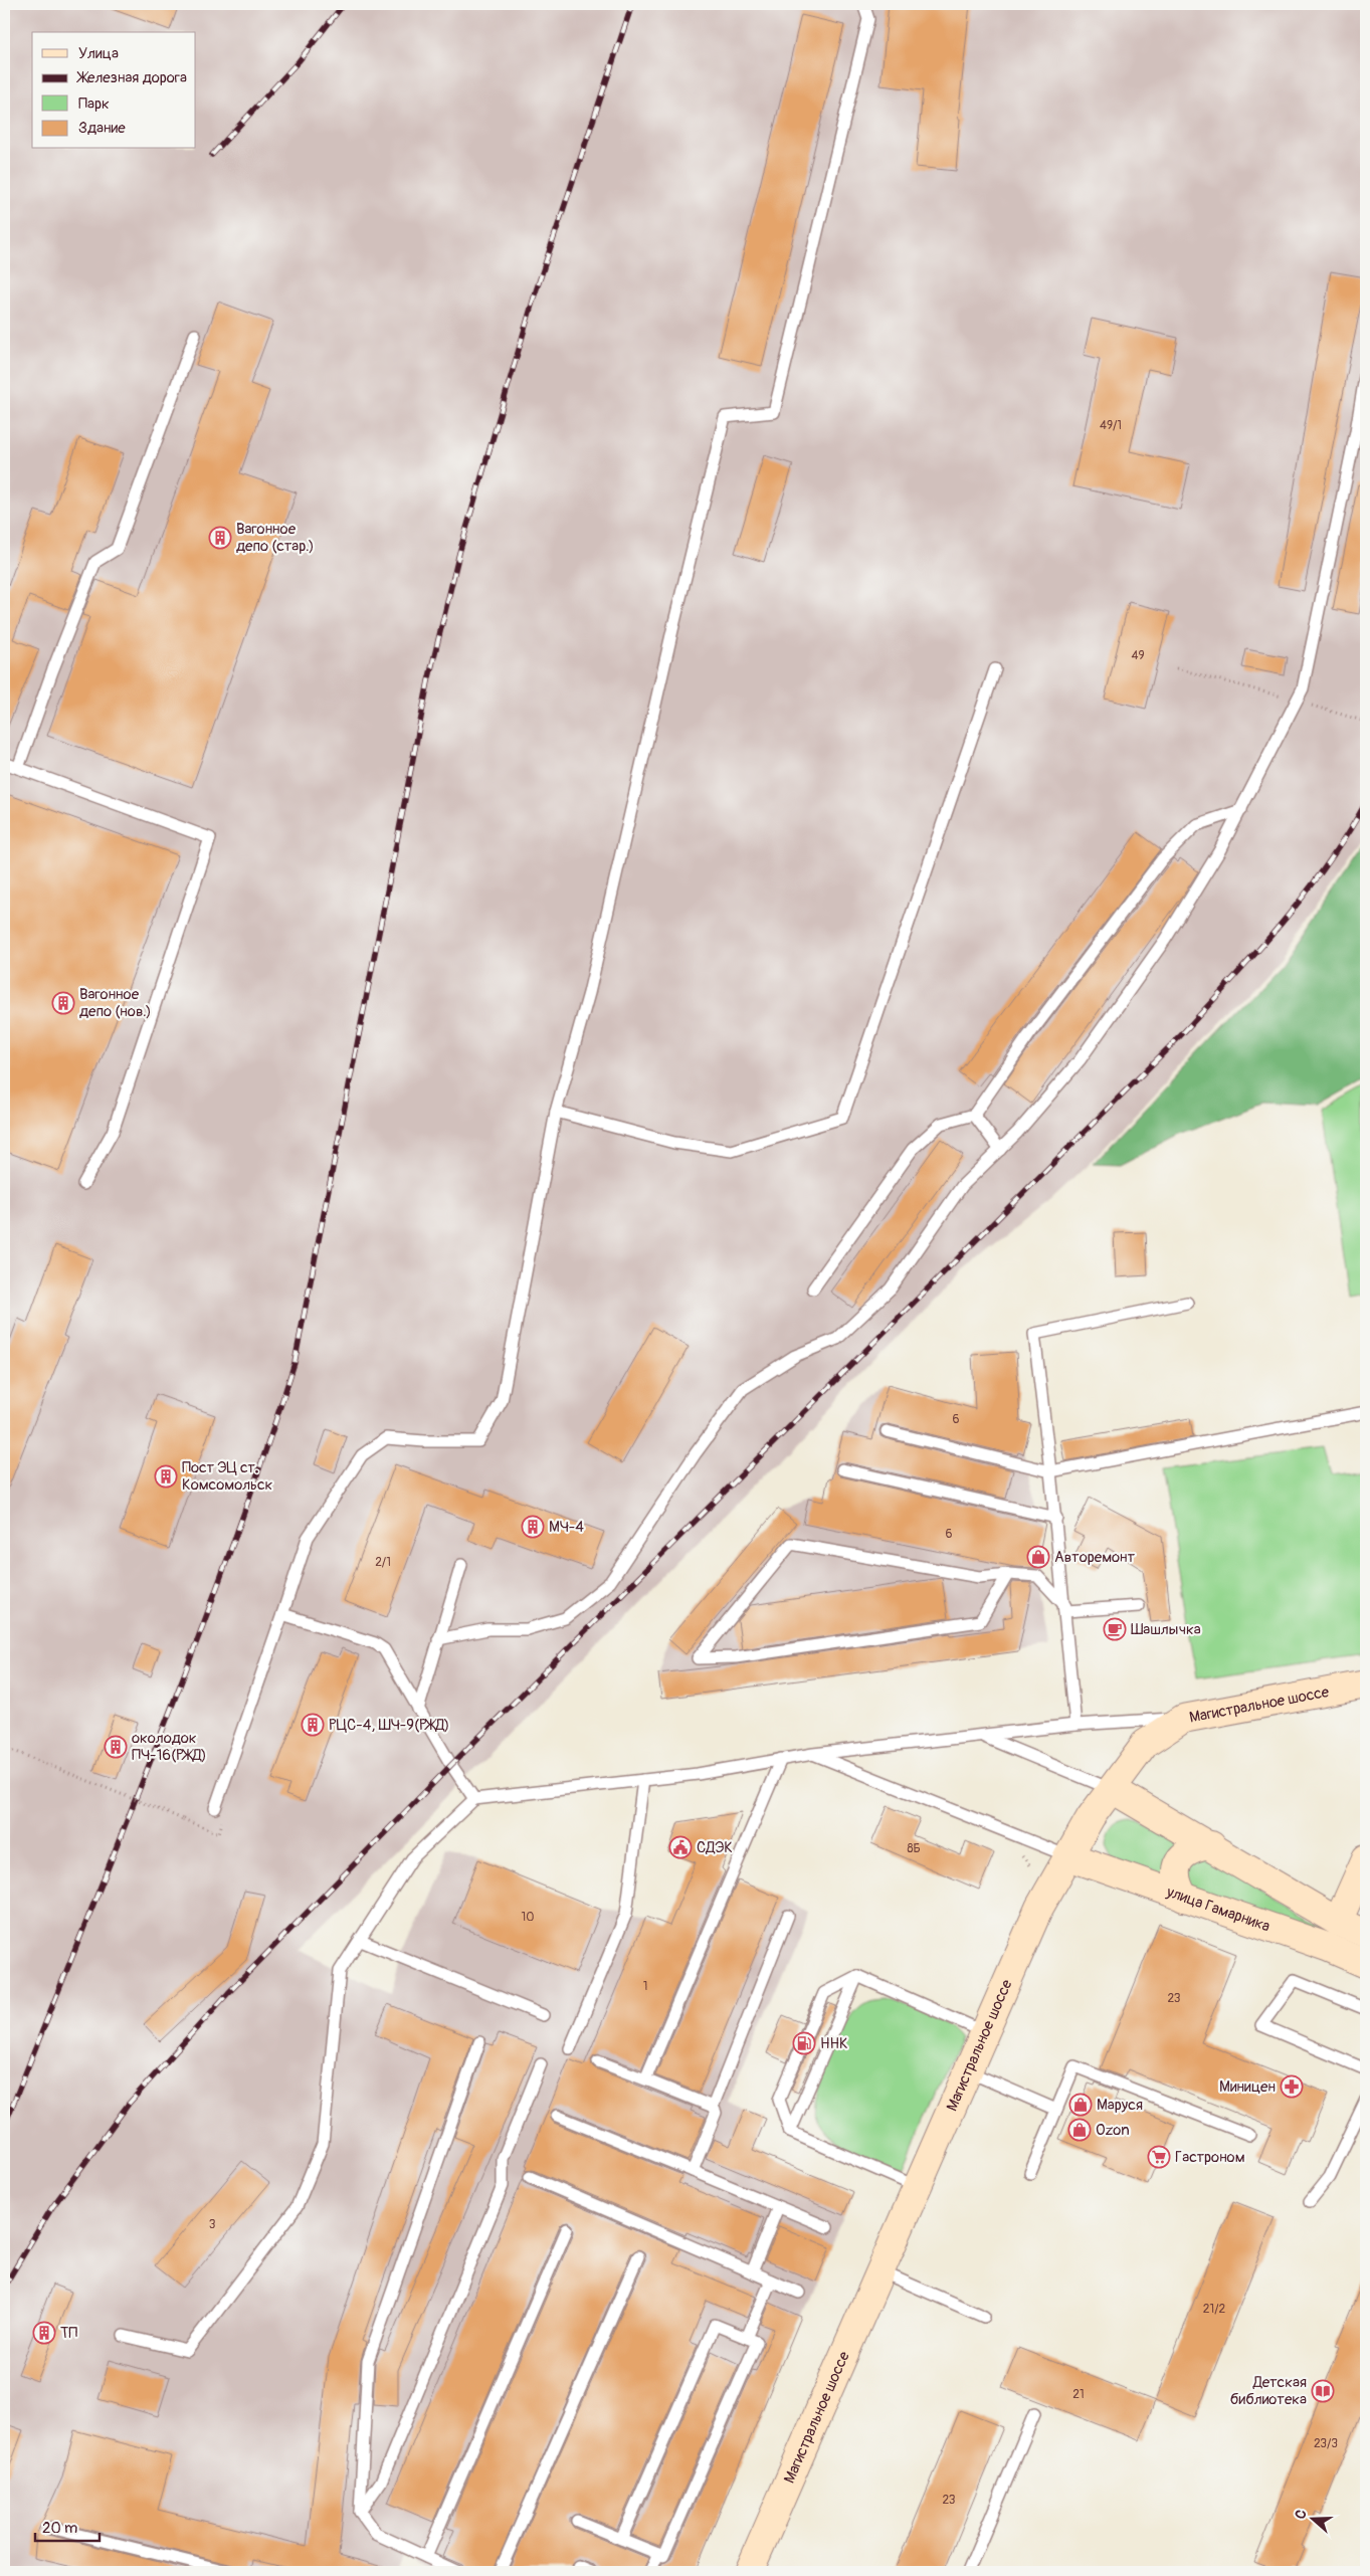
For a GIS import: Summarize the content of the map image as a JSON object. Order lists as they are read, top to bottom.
{
  "streets": {
    "main road": ["Магистральное шоссе", "улица Гамарника"]
  },
  "crossings": [
    ["Магистральное шоссе", "улица Гамарника"]
  ],
  "places": {
    "building": [
      "Вагонное депо (стар.)",
      "Вагонное депо (нов.)",
      "Пост ЭЦ ст. Комсомольск",
      "МЧ-4",
      "РЦС-4, ШЧ-9(РЖД)",
      "околодок ПЧ-16(РЖД)",
      "ТП"
    ],
    "shop": ["Авторемонт", "Маруся", "Ozon"],
    "cafe": ["Шашлычка"],
    "public building": ["СДЭК"],
    "fuel station": ["ННК"],
    "pharmacy": ["Миницен"],
    "supermarket": ["Гастроном"],
    "library": ["Детская библиотека"]
  },
  "house_numbers": [
    "49/1",
    "49",
    "6",
    "6",
    "2/1",
    "8Б",
    "10",
    "1",
    "23",
    "3",
    "21/2",
    "21",
    "23/3",
    "23"
  ],
  "legend": [
    "Улица",
    "Железная дорога",
    "Парк",
    "Здание"
  ],
  "scale_bar": "20 m",
  "north": "left"
}
